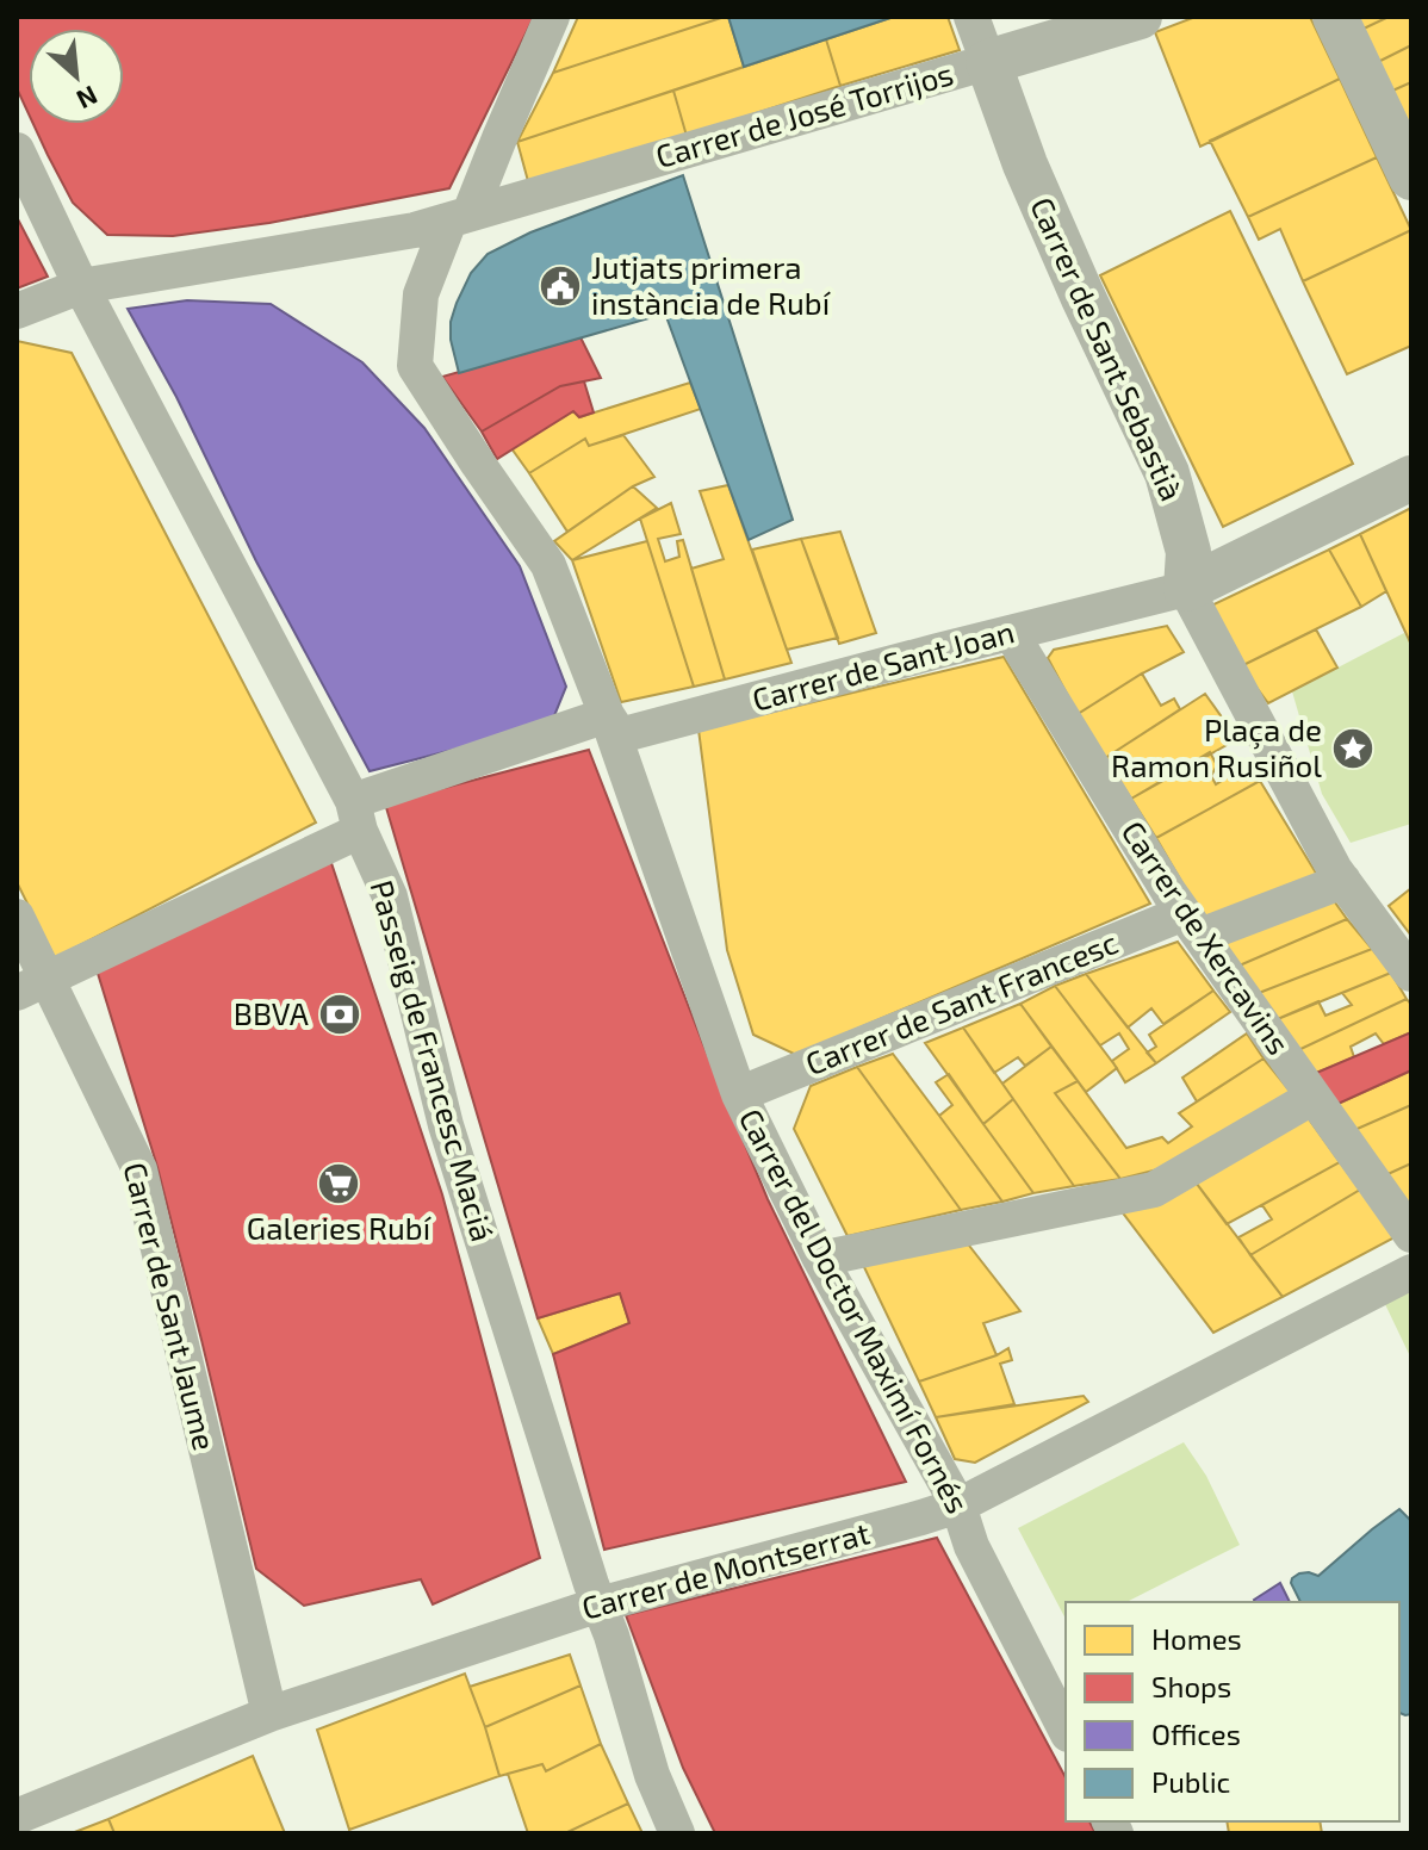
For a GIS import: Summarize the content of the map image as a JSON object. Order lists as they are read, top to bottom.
{
  "streets": {
    "street": [
      "Carrer de José Torrijos",
      "Carrer de Sant Sebastià",
      "Carrer de Sant Joan",
      "Carrer de Xercavins",
      "Carrer de Sant Francesc",
      "Passeig de Francesc Maciá",
      "Carrer de Sant Jaume",
      "Carrer del Doctor Maximí Fornés",
      "Carrer de Montserrat"
    ]
  },
  "crossings": [
    ["Carrer de José Torrijos", "Carrer de Sant Sebastià"],
    ["Carrer de José Torrijos", "Passeig de Francesc Maciá"],
    ["Carrer de José Torrijos", "Carrer del Doctor Maximí Fornés"],
    ["Carrer de Sant Sebastià", "Carrer de Sant Joan"],
    ["Carrer de Sant Sebastià", "Carrer de Sant Francesc"],
    ["Carrer de Sant Joan", "Carrer de Xercavins"],
    ["Carrer de Sant Joan", "Carrer del Doctor Maximí Fornés"],
    ["Carrer de Xercavins", "Carrer de Sant Francesc"],
    ["Carrer de Sant Francesc", "Carrer del Doctor Maximí Fornés"],
    ["Passeig de Francesc Maciá", "Carrer de Montserrat"],
    ["Carrer de Sant Jaume", "Carrer de Montserrat"],
    ["Carrer del Doctor Maximí Fornés", "Carrer de Montserrat"]
  ],
  "places": {
    "public building": ["Jutjats primera instància de Rubí"],
    "place": ["Plaça de Ramon Rusiñol"],
    "bank": ["BBVA"],
    "supermarket": ["Galeries Rubí"]
  },
  "legend": [
    "Homes",
    "Shops",
    "Offices",
    "Public"
  ],
  "north": "bottom right"
}
